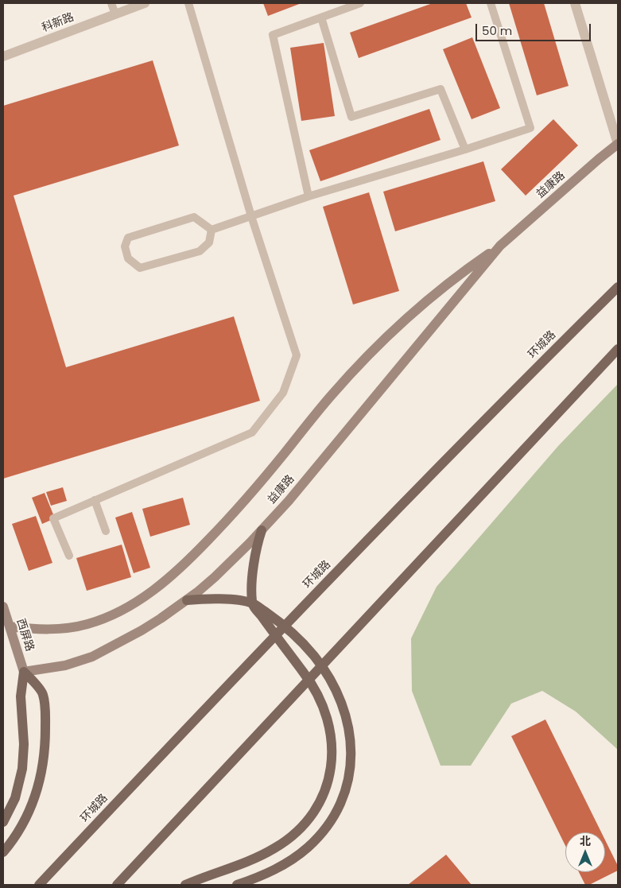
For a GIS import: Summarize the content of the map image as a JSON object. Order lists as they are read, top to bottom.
{
  "streets": {
    "main road": ["益康路", "环城路", "西屏路"],
    "street": ["科新路"]
  },
  "crossings": [
    ["益康路", "西屏路"]
  ],
  "scale_bar": "50 m",
  "north": "top"
}
